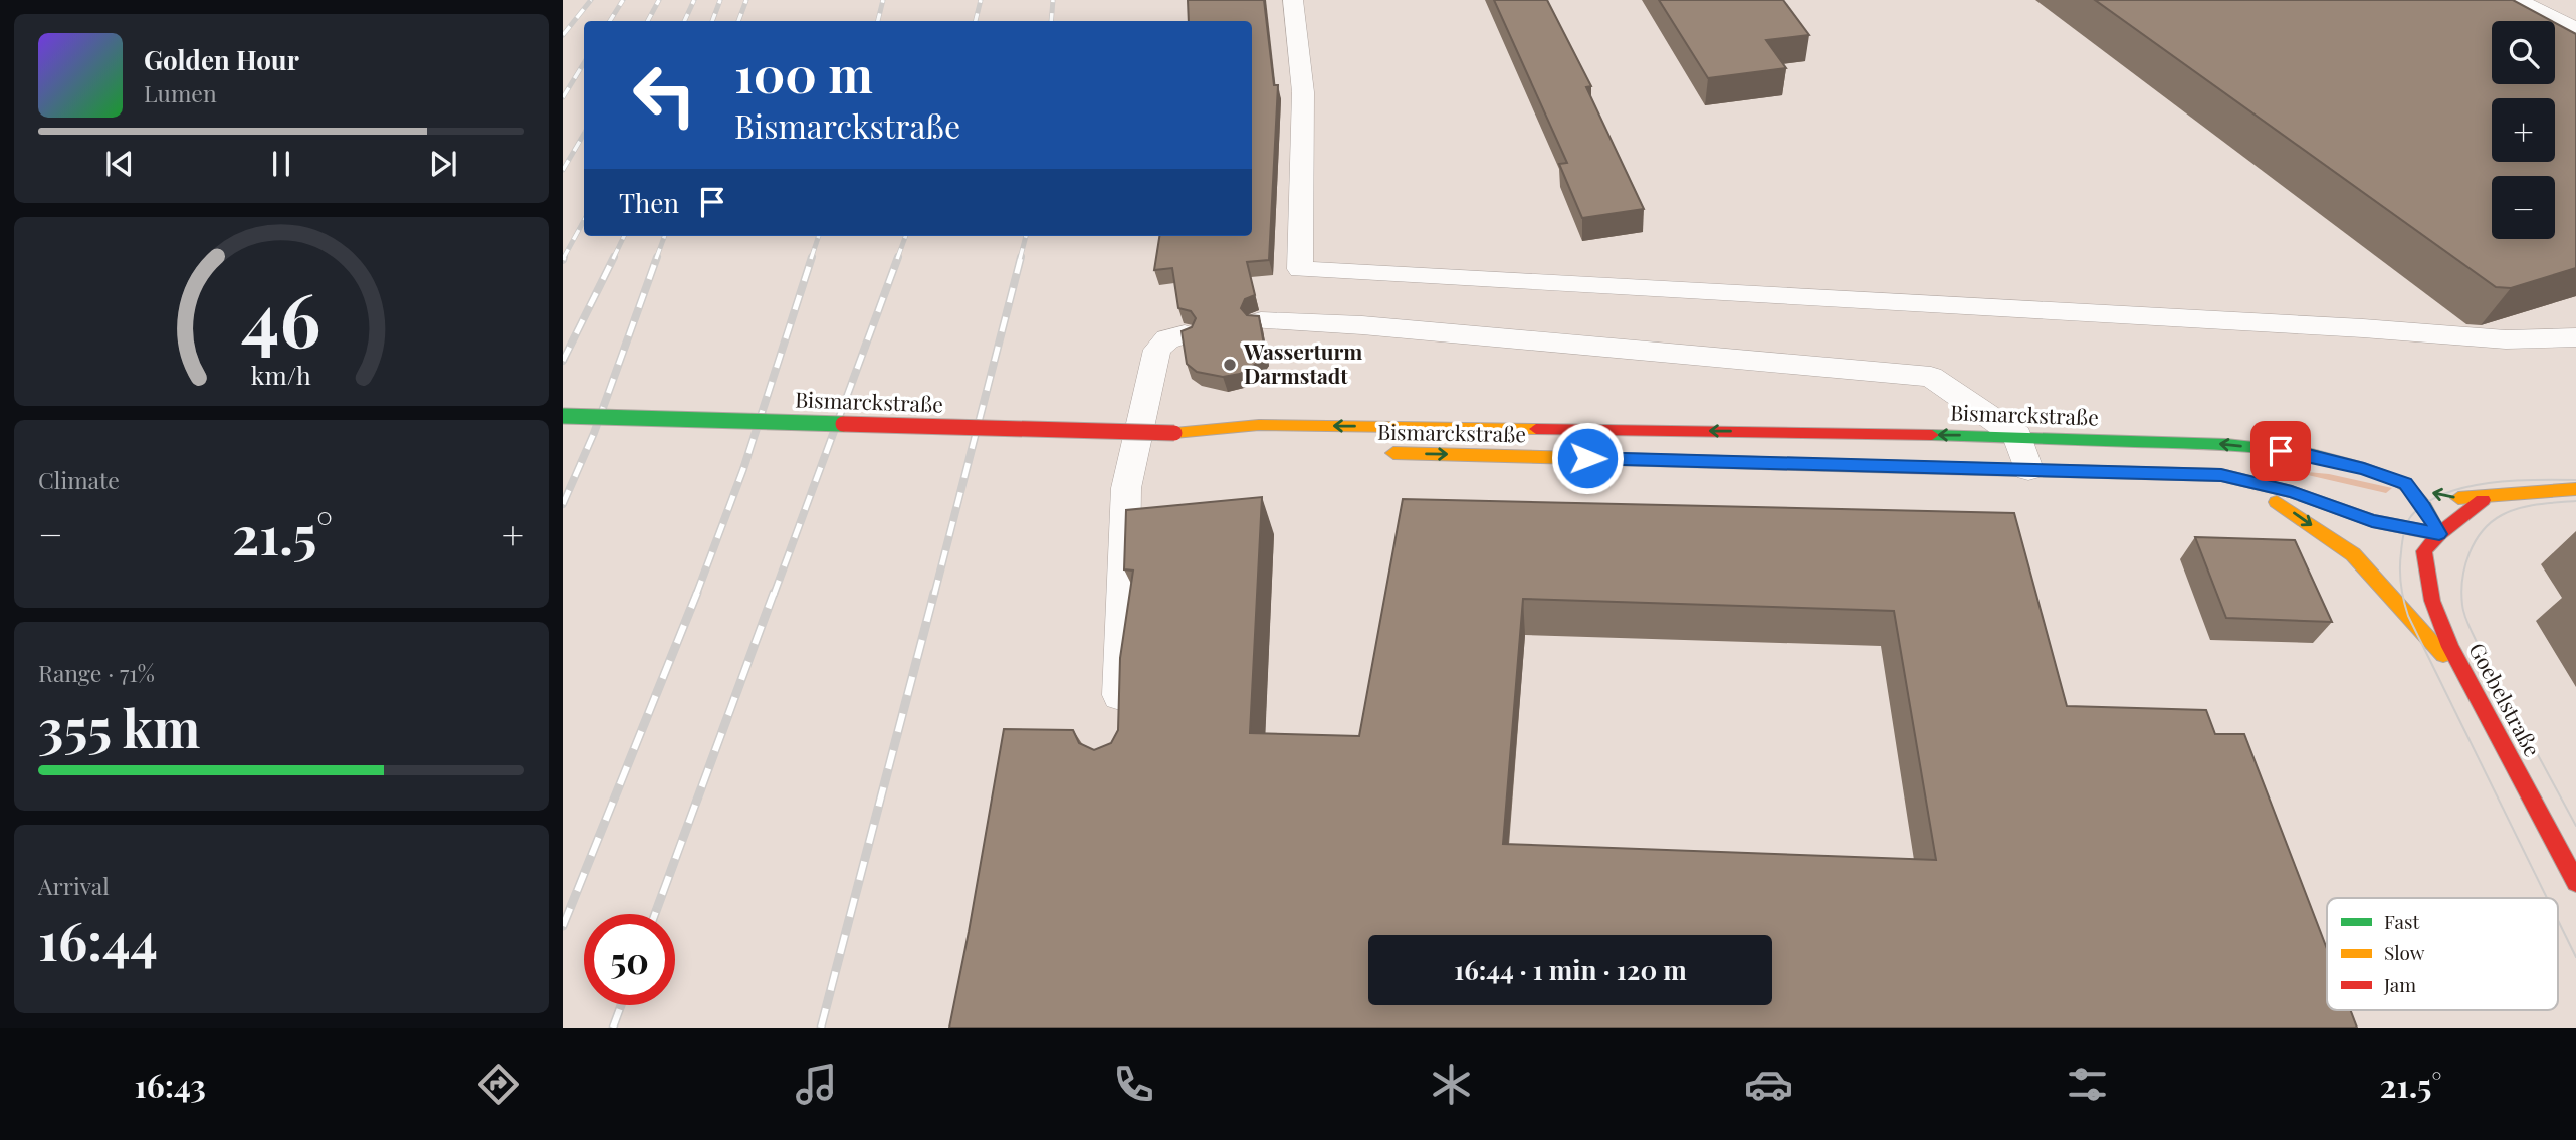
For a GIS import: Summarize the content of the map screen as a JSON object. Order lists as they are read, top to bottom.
{
  "streets": {
    "main road": ["Bismarckstraße", "Goebelstraße"]
  },
  "crossings": [
    ["Bismarckstraße", "Goebelstraße"]
  ],
  "places": ["Wasserturm Darmstadt"],
  "legend": ["Fast", "Slow", "Jam"],
  "page": {
    "map_buttons": ["+", "−"],
    "turn": ["100 m", "Bismarckstraße"],
    "song": ["Golden Hour", "Lumen"],
    "then": "Then",
    "tile": [
      "Climate",
      ["Range · 71%", "355 km"],
      ["Arrival", "16:44"]
    ],
    "heat": ["−", "21.5°", "+"],
    "limit": "50",
    "trip": "16:44 · 1 min · 120 m",
    "tabs": ["16:43", "21.5°"],
    "gauge": ["46", "km/h"]
  }
}
